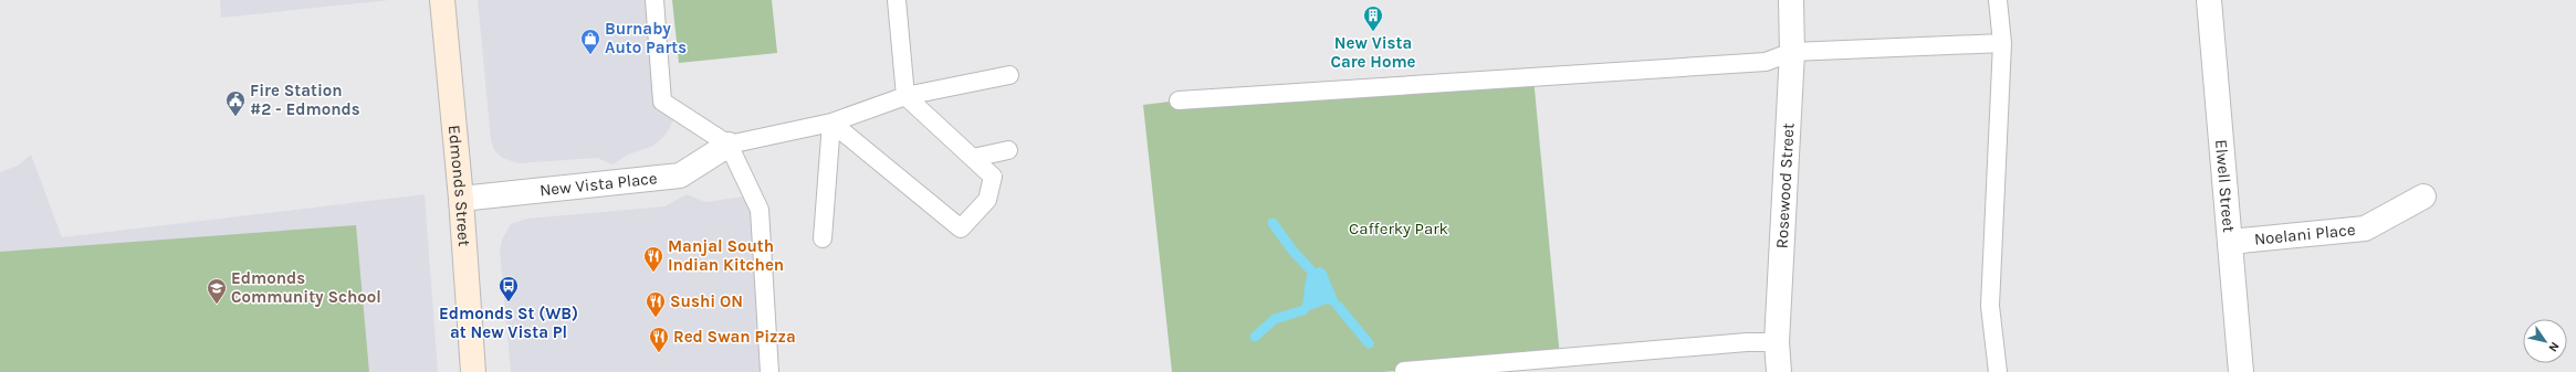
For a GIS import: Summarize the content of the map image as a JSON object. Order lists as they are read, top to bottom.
{
  "streets": {
    "street": [
      "New Vista Place",
      "Edmonds Street",
      "Elwell Street",
      "Rosewood Street",
      "Noelani Place"
    ]
  },
  "crossings": [
    ["New Vista Place", "Edmonds Street"],
    ["Elwell Street", "Noelani Place"]
  ],
  "parks": ["Cafferky Park"],
  "places": {
    "building": ["New Vista Care Home"],
    "shop": ["Burnaby Auto Parts"],
    "public building": ["Fire Station #2 - Edmonds"],
    "restaurant": ["Manjal South Indian Kitchen", "Sushi ON", "Red Swan Pizza"],
    "bus stop": ["Edmonds St (WB) at New Vista Pl"],
    "school or university": ["Edmonds Community School"]
  },
  "north": "bottom right"
}
